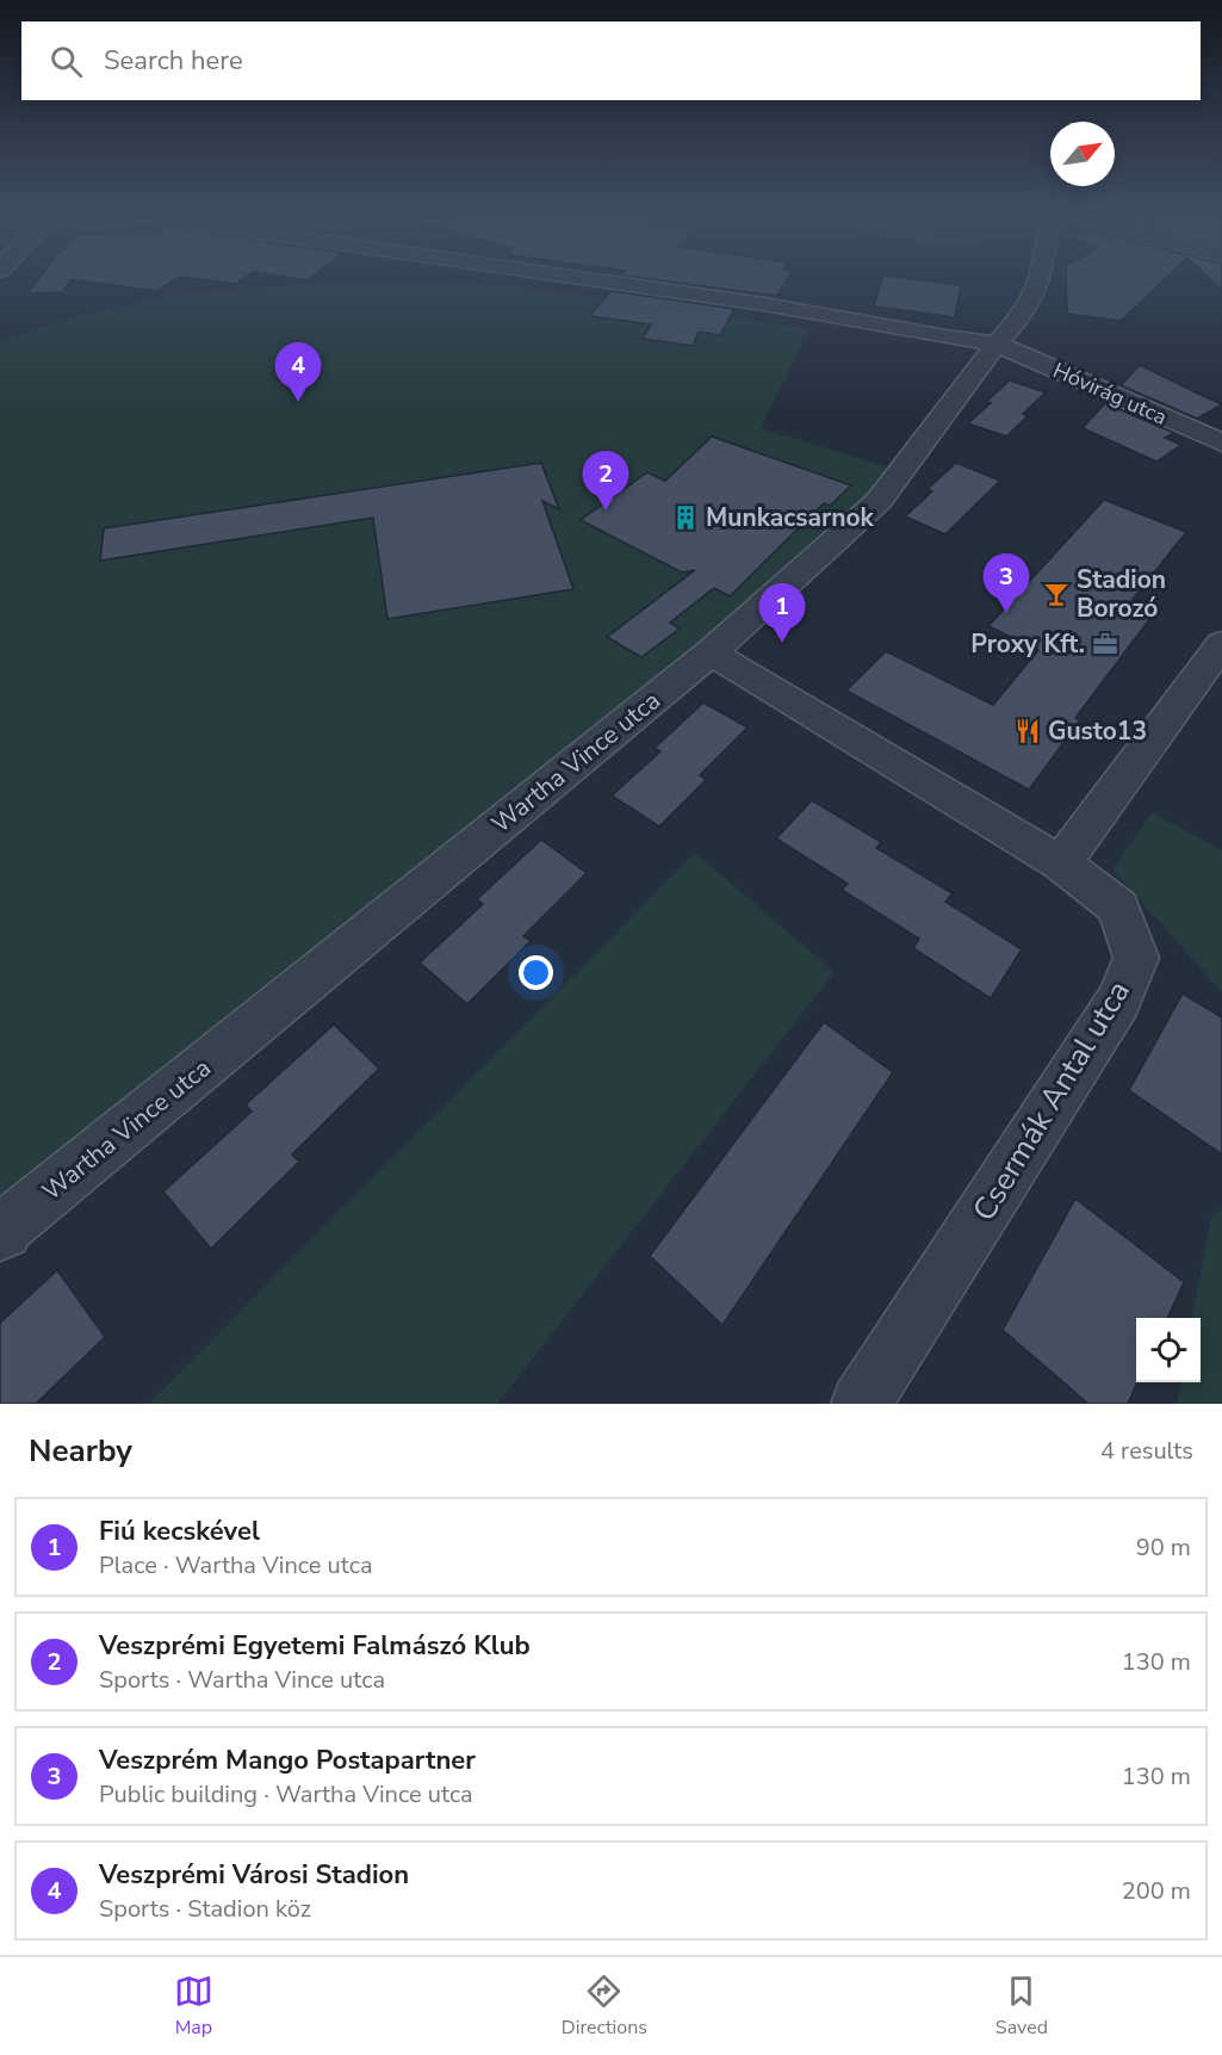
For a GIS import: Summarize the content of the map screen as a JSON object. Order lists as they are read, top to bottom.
{
  "streets": {
    "street": ["Hóvirág utca", "Wartha Vince utca", "Csermák Antal utca"]
  },
  "crossings": [
    ["Hóvirág utca", "Wartha Vince utca"],
    ["Wartha Vince utca", "Csermák Antal utca"]
  ],
  "places": {
    "building": ["Munkacsarnok"],
    "bar": ["Stadion Borozó"],
    "office": ["Proxy Kft."],
    "restaurant": ["Gusto13"]
  },
  "north": "top right",
  "page": {
    "search": "Search here",
    "pins": [
      "4",
      "2",
      "3",
      "1"
    ],
    "heading": ["Nearby", "4 results"],
    "list": [
      {
        "mark": "1",
        "name": "Fiú kecskével",
        "note": "Place · Wartha Vince utca",
        "value": "90 m"
      },
      {
        "mark": "2",
        "name": "Veszprémi Egyetemi Falmászó Klub",
        "note": "Sports · Wartha Vince utca",
        "value": "130 m"
      },
      {
        "mark": "3",
        "name": "Veszprém Mango Postapartner",
        "note": "Public building · Wartha Vince utca",
        "value": "130 m"
      },
      {
        "mark": "4",
        "name": "Veszprémi Városi Stadion",
        "note": "Sports · Stadion köz",
        "value": "200 m"
      }
    ],
    "nav": ["Map", "Directions", "Saved"]
  }
}
